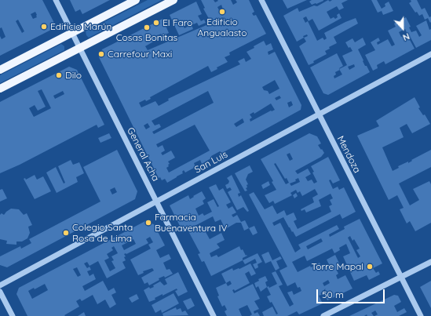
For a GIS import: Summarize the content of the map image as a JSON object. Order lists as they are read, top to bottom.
{
  "streets": {
    "street": ["General Acha", "Mendoza", "San Luis"]
  },
  "crossings": [
    ["General Acha", "San Luis"],
    ["Mendoza", "San Luis"]
  ],
  "places": [
    "Edificio Angualasto",
    "El Faro",
    "Edificio Marún",
    "Cosas Bonitas",
    "Carrefour Maxi",
    "Dilo",
    "Farmacia Buenaventura IV",
    "Colegio Santa Rosa de Lima",
    "Torre Mapal"
  ],
  "scale_bar": "50 m",
  "north": "bottom"
}
